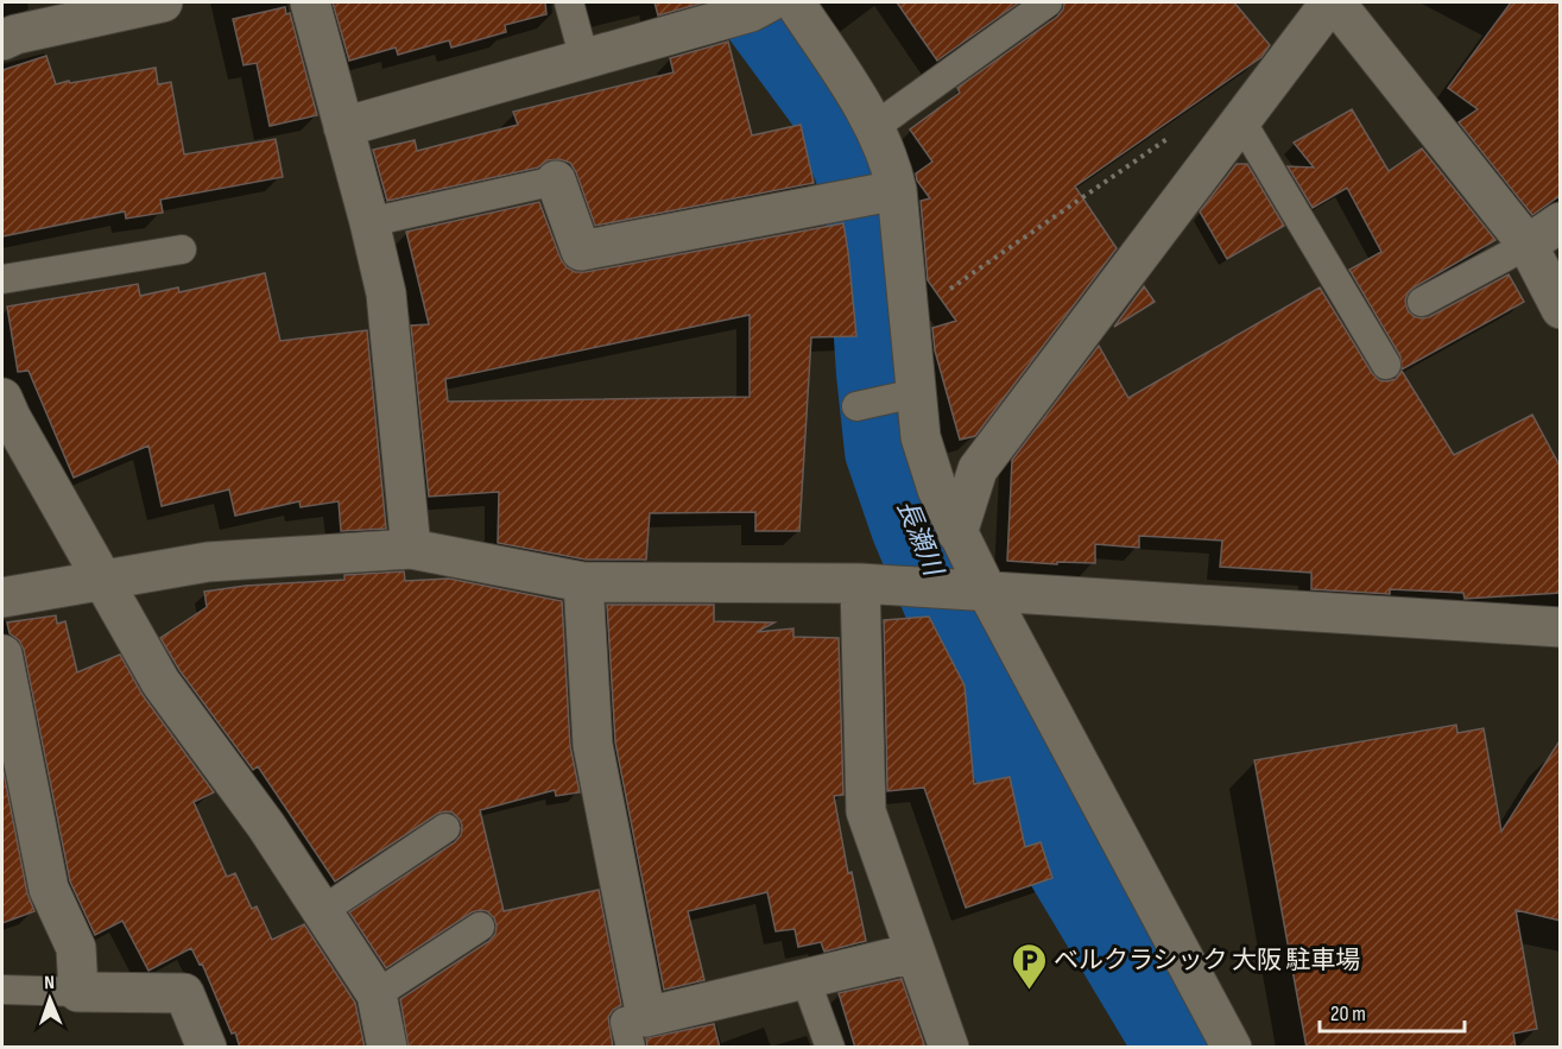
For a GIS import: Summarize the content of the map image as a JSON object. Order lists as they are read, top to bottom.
{
  "water": ["長瀬川"],
  "places": {
    "parking": ["ベルクラシック 大阪 駐車場"]
  },
  "scale_bar": "20 m",
  "north": "top"
}
